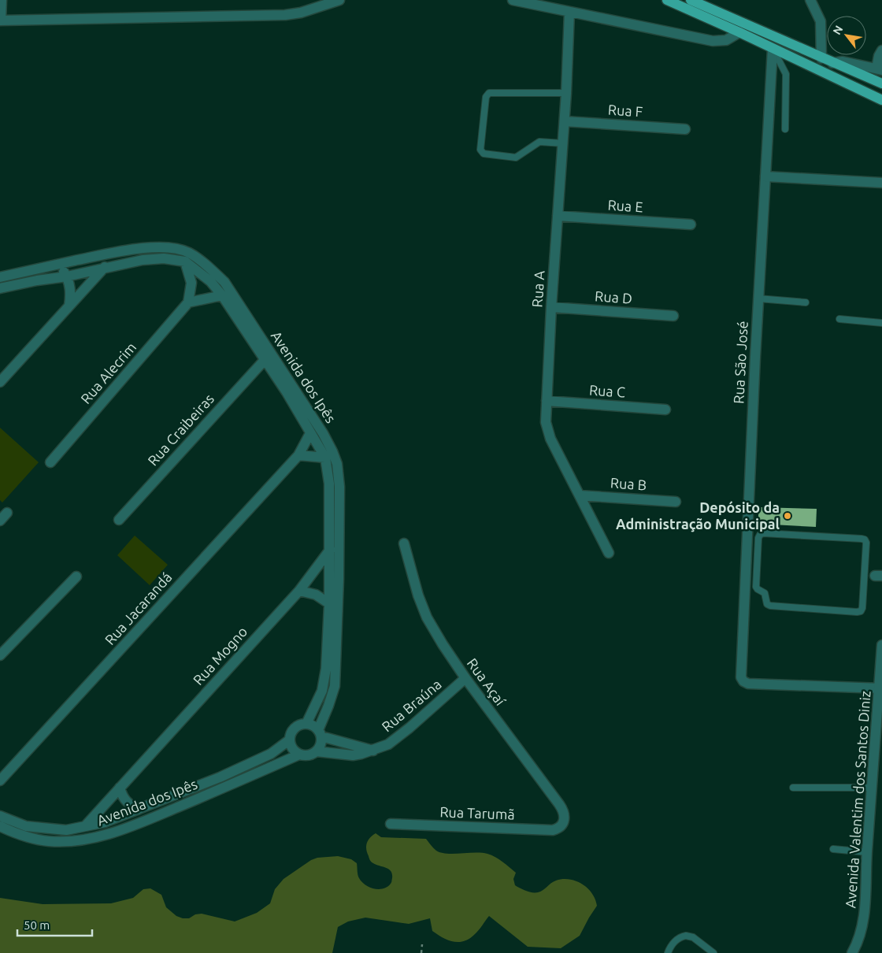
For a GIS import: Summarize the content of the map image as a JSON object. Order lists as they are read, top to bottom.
{
  "streets": {
    "street": [
      "Rua F",
      "Rua E",
      "Rua A",
      "Rua D",
      "Rua São José",
      "Rua Alecrim",
      "Avenida dos Ipês",
      "Rua C",
      "Rua Craibeiras",
      "Rua B",
      "Rua Jacarandá",
      "Rua Mogno",
      "Rua Açaí",
      "Rua Braúna",
      "Avenida Valentim dos Santos Diniz",
      "Rua Tarumã"
    ]
  },
  "crossings": [
    ["Rua F", "Rua A"],
    ["Rua E", "Rua A"],
    ["Rua A", "Rua D"],
    ["Rua A", "Rua C"],
    ["Rua A", "Rua B"],
    ["Rua São José", "Avenida Valentim dos Santos Diniz"],
    ["Avenida dos Ipês", "Rua Craibeiras"],
    ["Avenida dos Ipês", "Rua Jacarandá"],
    ["Avenida dos Ipês", "Rua Mogno"],
    ["Avenida dos Ipês", "Rua Braúna"],
    ["Rua Açaí", "Rua Braúna"],
    ["Rua Açaí", "Rua Tarumã"]
  ],
  "places": ["Depósito da Administração Municipal"],
  "scale_bar": "50 m",
  "north": "top left"
}
